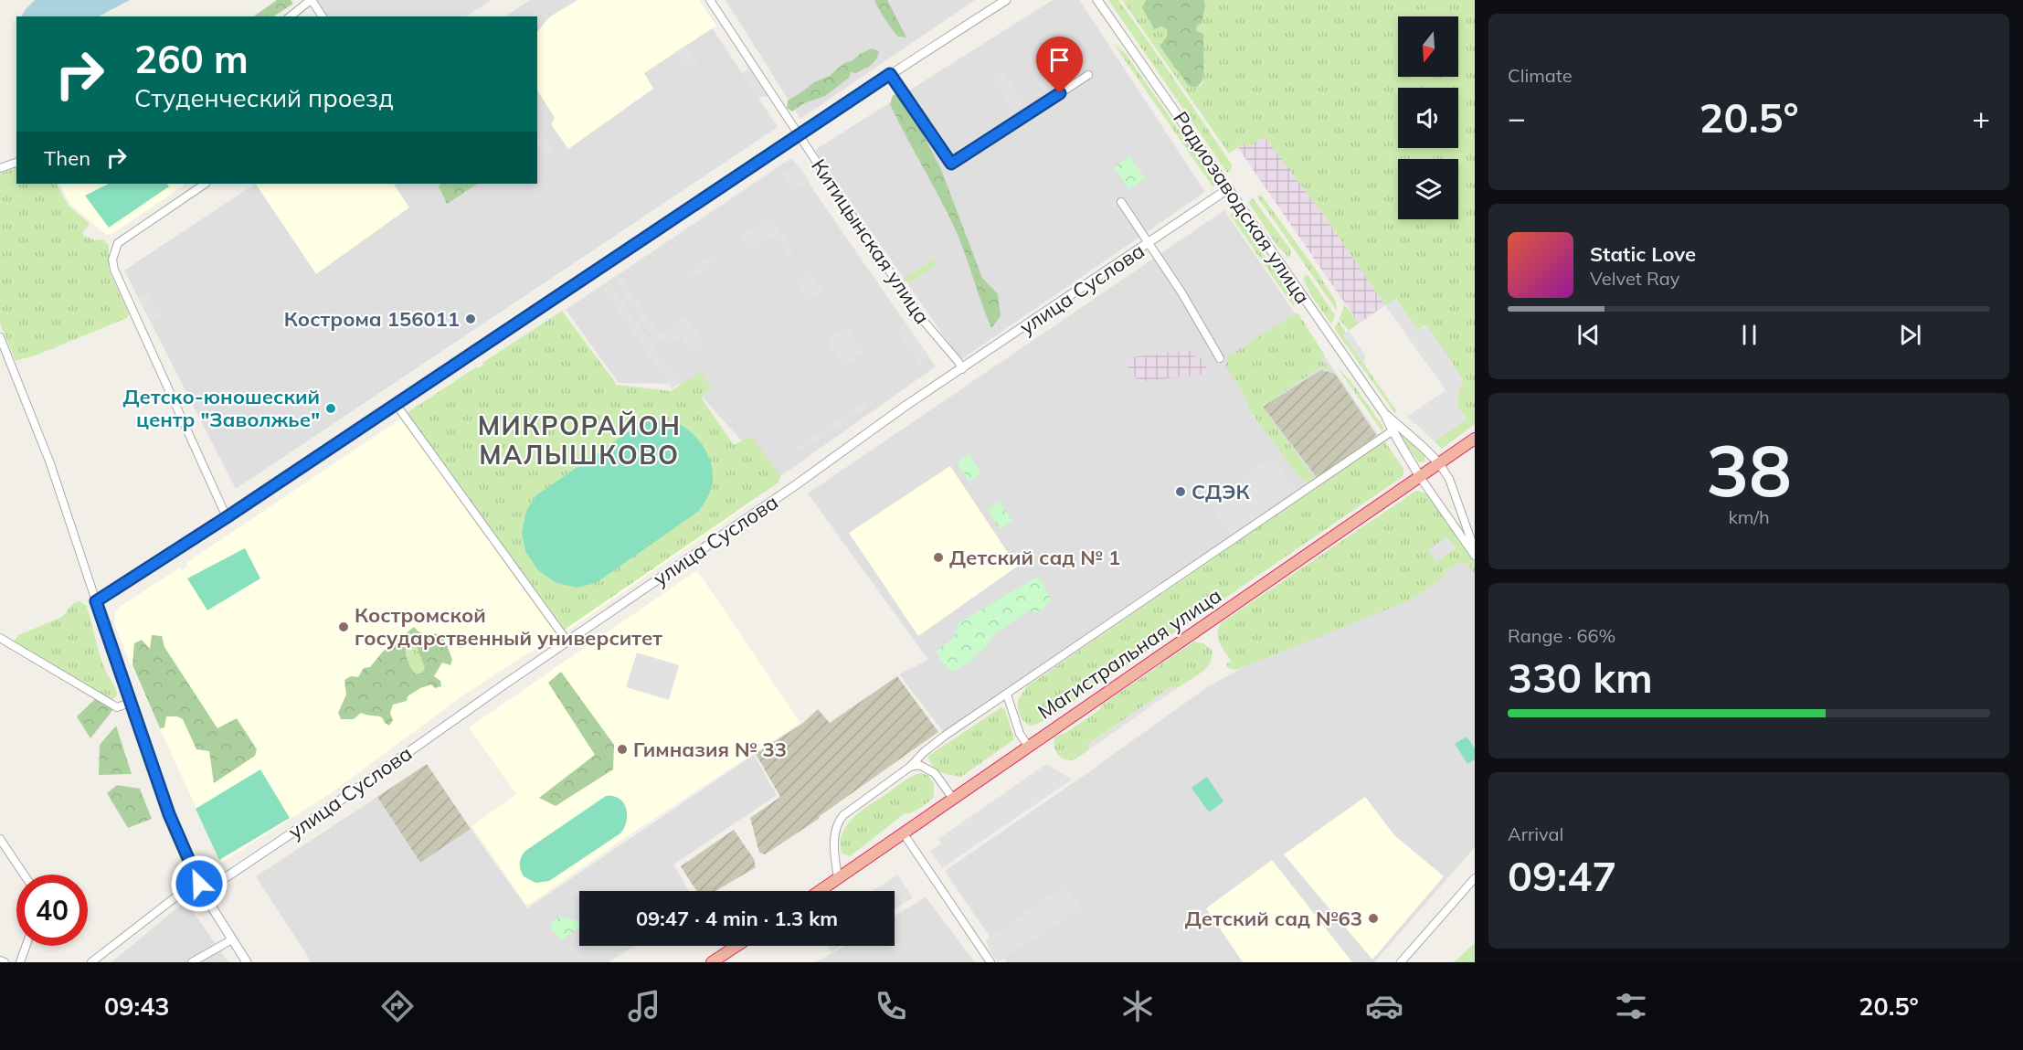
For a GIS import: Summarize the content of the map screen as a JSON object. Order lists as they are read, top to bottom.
{
  "streets": {
    "highway": ["Магистральная улица"],
    "street": ["Радиозаводская улица", "Китицынская улица", "улица Суслова"]
  },
  "crossings": [
    ["Радиозаводская улица", "улица Суслова"],
    ["Радиозаводская улица", "Магистральная улица"],
    ["Китицынская улица", "улица Суслова"]
  ],
  "districts": ["МИКРОРАЙОН МАЛЫШКОВО"],
  "places": [
    "Кострома 156011",
    "Детско-юношеский центр \"Заволжье\"",
    "СДЭК",
    "Детский сад № 1",
    "Костромской государственный университет",
    "Гимназия № 33",
    "Детский сад №63"
  ],
  "north": "bottom",
  "page": {
    "tile": [
      "Climate",
      ["38", "km/h"],
      ["Range · 66%", "330 km"],
      ["Arrival", "09:47"]
    ],
    "turn": ["260 m", "Студенческий проезд"],
    "heat": ["−", "20.5°", "+"],
    "then": "Then",
    "song": ["Static Love", "Velvet Ray"],
    "limit": "40",
    "trip": "09:47 · 4 min · 1.3 km",
    "tabs": ["09:43", "20.5°"]
  }
}
